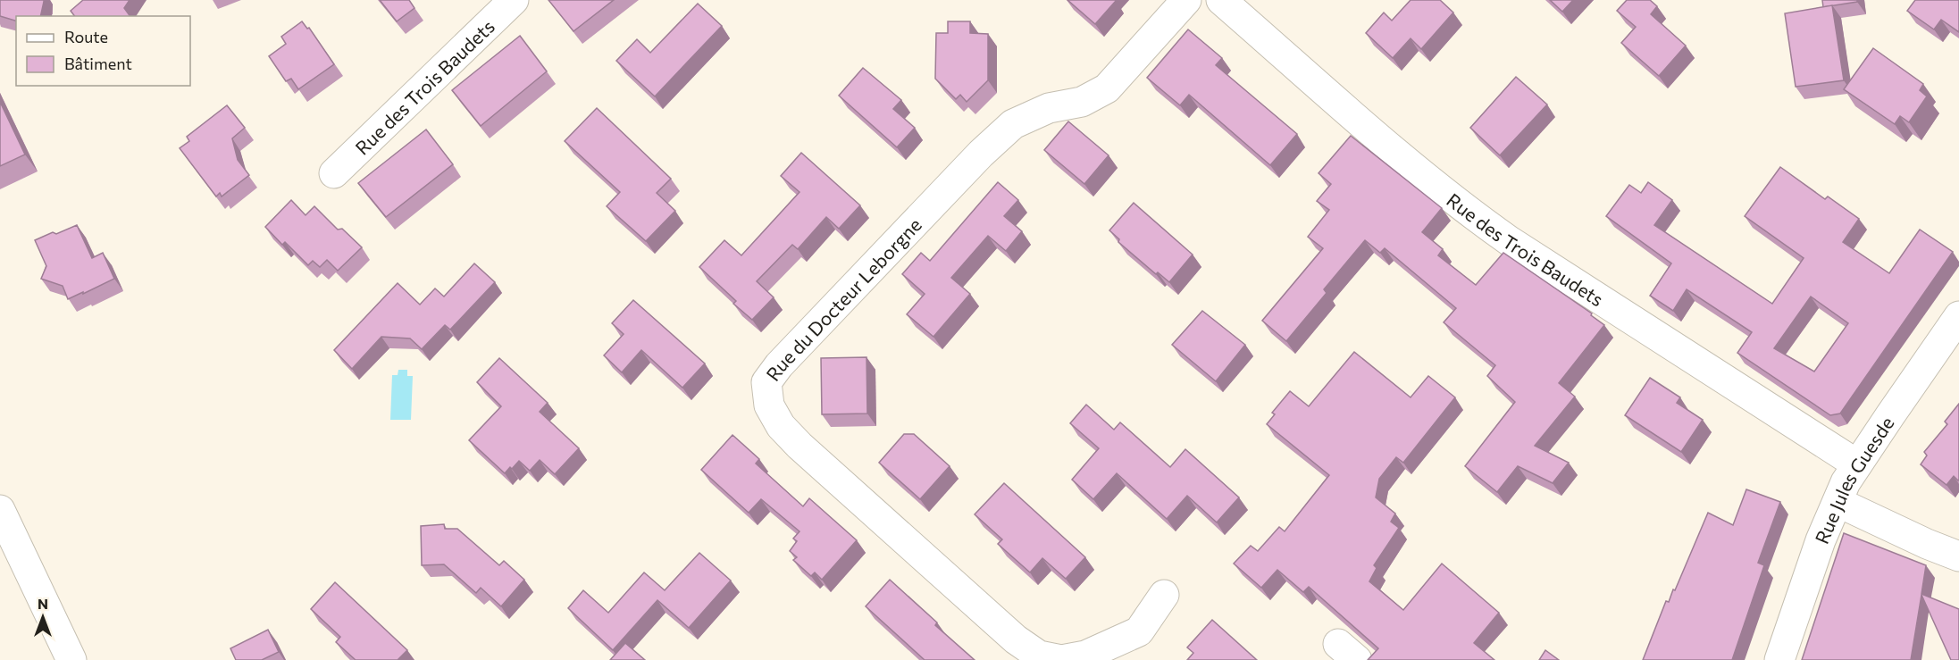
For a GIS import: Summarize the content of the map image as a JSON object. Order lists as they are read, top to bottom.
{
  "streets": {
    "street": ["Rue des Trois Baudets", "Rue du Docteur Leborgne", "Rue Jules Guesde"]
  },
  "crossings": [
    ["Rue des Trois Baudets", "Rue Jules Guesde"]
  ],
  "legend": ["Route", "Bâtiment"],
  "north": "top"
}
